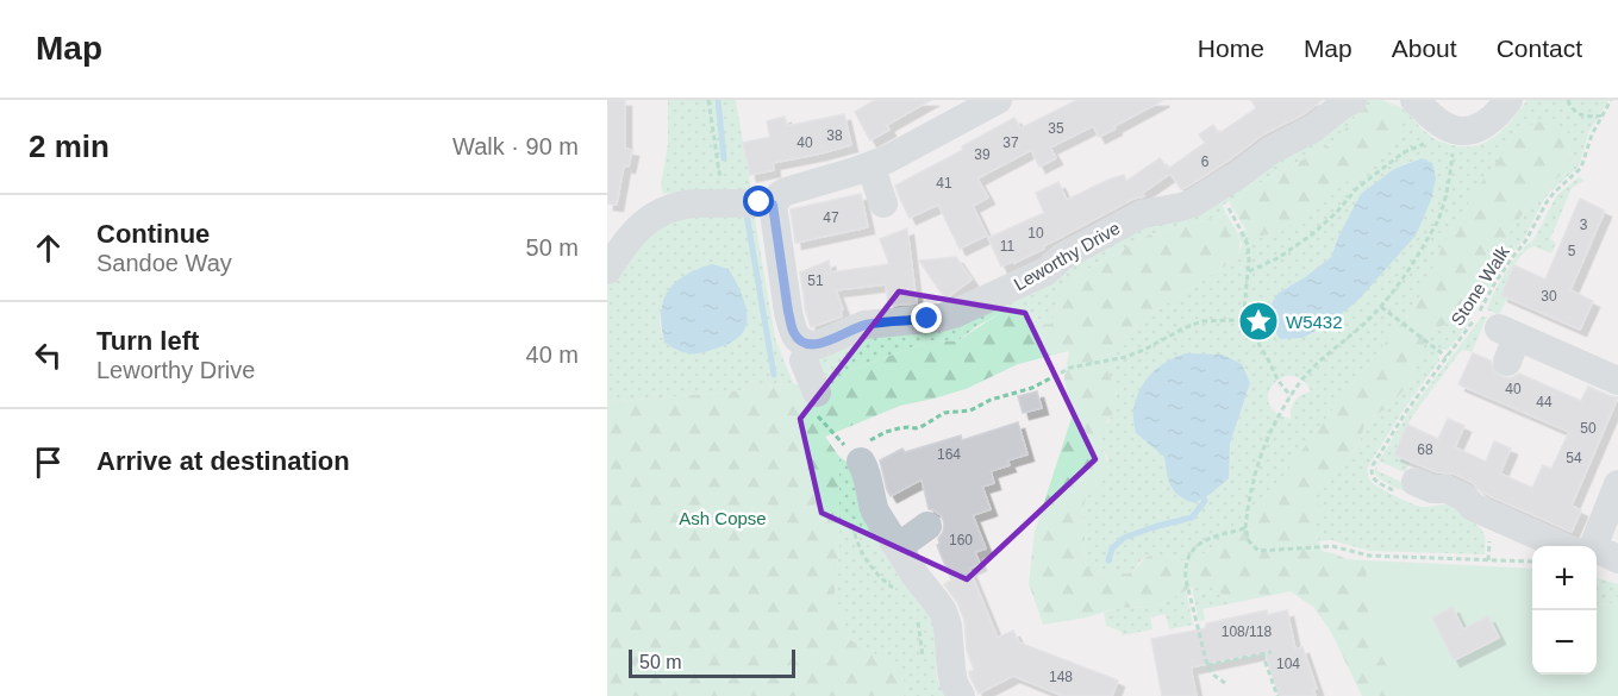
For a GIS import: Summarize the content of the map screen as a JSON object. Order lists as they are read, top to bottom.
{
  "streets": {
    "street": ["Leworthy Drive"],
    "path": ["Stone Walk"]
  },
  "parks": ["Ash Copse"],
  "places": {
    "place": ["W5432"]
  },
  "house_numbers": [
    "35",
    "38",
    "40",
    "37",
    "39",
    "6",
    "41",
    "47",
    "3",
    "10",
    "11",
    "5",
    "51",
    "30",
    "40",
    "44",
    "50",
    "68",
    "164",
    "54",
    "160",
    "108/118",
    "104",
    "148"
  ],
  "scale_bar": "50 m",
  "page": {
    "header": "Map",
    "nav": [
      "Home",
      "Map",
      "About",
      "Contact"
    ],
    "heading": ["2 min", "Walk · 90 m"],
    "list": [
      ["Continue", "Sandoe Way", "50 m"],
      ["Turn left", "Leworthy Drive", "40 m"],
      "Arrive at destination"
    ],
    "map_buttons": ["+", "−"],
    "scale": "50 m"
  }
}
